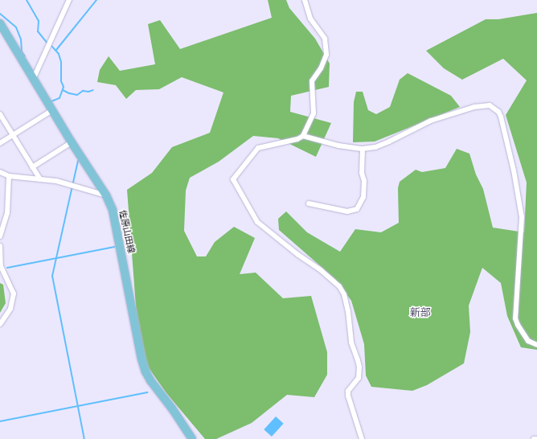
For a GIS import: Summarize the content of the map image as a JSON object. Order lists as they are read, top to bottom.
{
  "streets": {
    "main road": ["佐原山田線"]
  },
  "districts": ["新部"]
}
